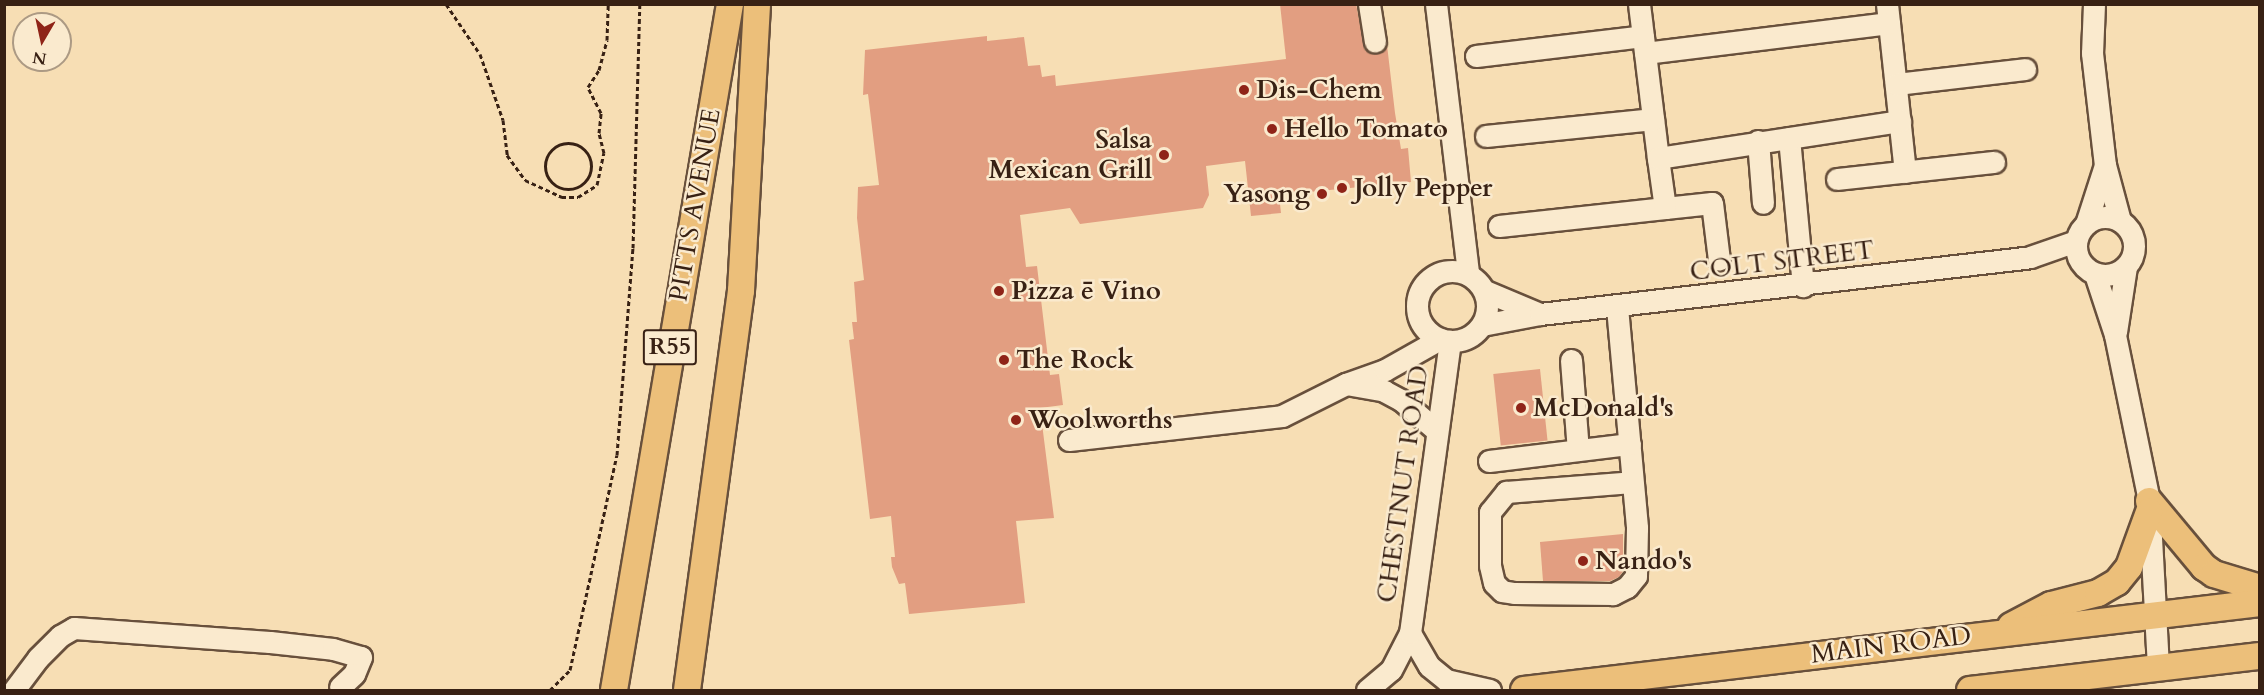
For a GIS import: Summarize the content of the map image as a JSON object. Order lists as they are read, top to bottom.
{
  "streets": {
    "main road": ["PITTS AVENUE", "R55", "MAIN ROAD"],
    "street": ["COLT STREET", "CHESTNUT ROAD"]
  },
  "crossings": [
    ["COLT STREET", "CHESTNUT ROAD"]
  ],
  "places": [
    "Dis-Chem",
    "Hello Tomato",
    "Salsa Mexican Grill",
    "Jolly Pepper",
    "Yasong",
    "Pizza ē Vino",
    "The Rock",
    "McDonald's",
    "Woolworths",
    "Nando's"
  ],
  "north": "bottom"
}
